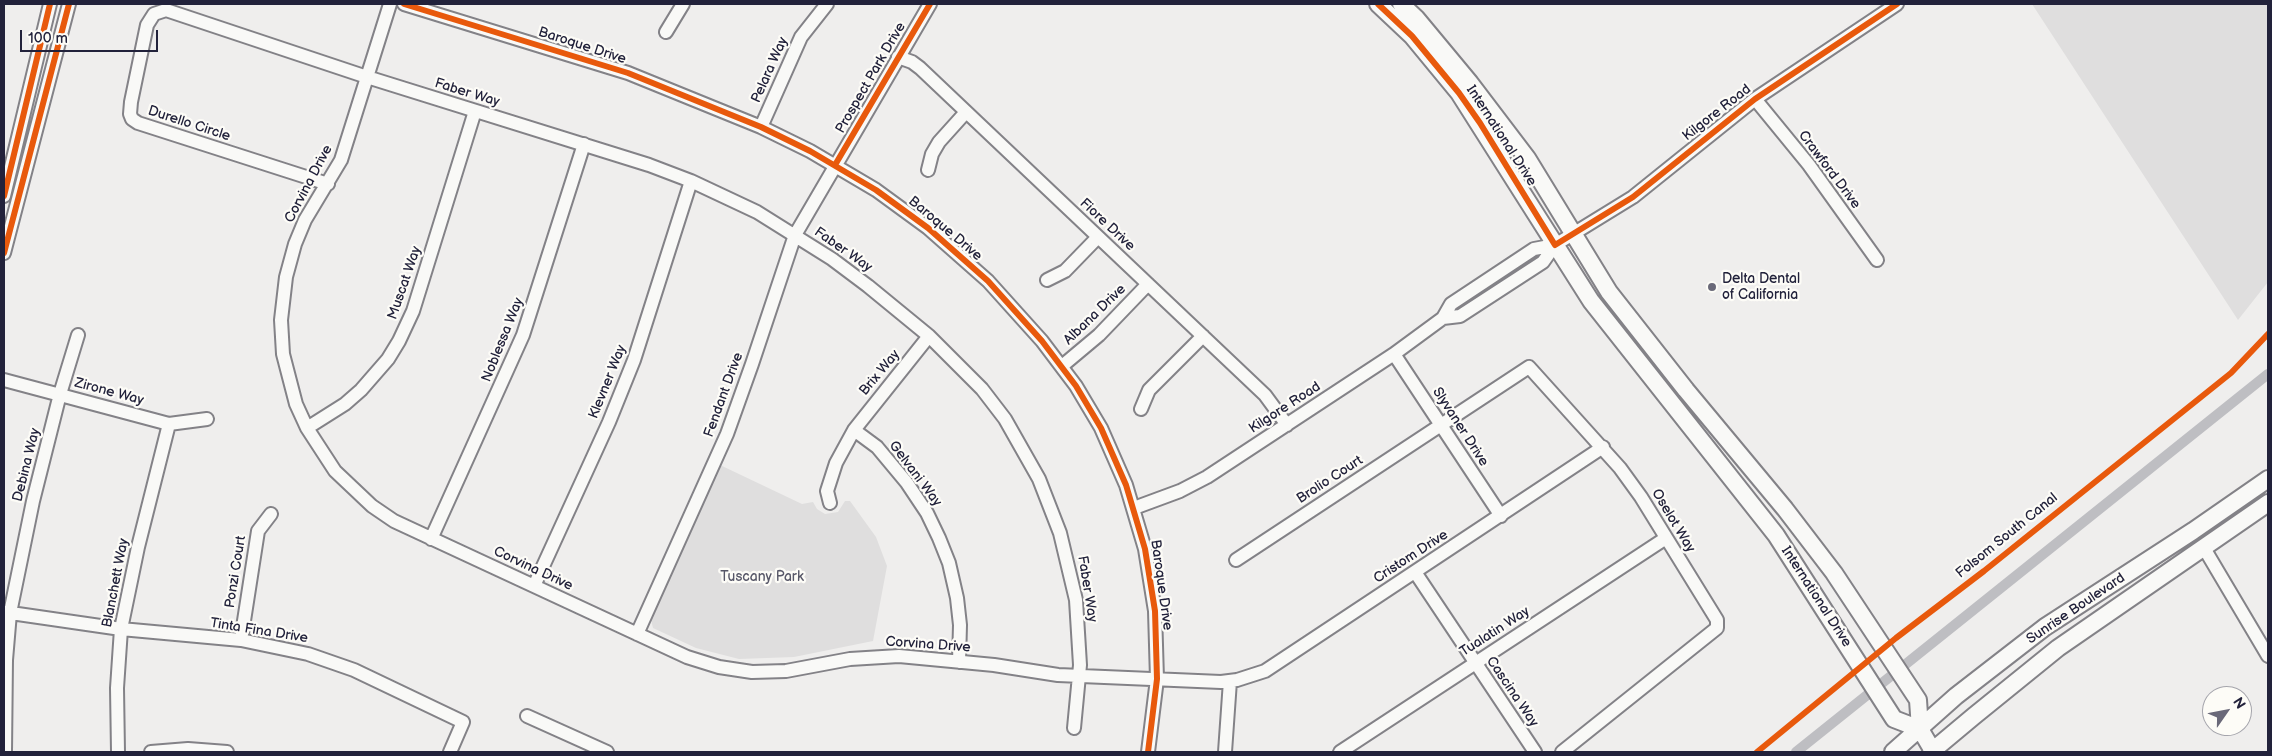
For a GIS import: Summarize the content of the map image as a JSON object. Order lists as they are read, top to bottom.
{
  "streets": {
    "main road": ["International Drive", "Sunrise Boulevard"],
    "street": [
      "Baroque Drive",
      "Pelara Way",
      "Prospect Park Drive",
      "Faber Way",
      "Kilgore Road",
      "Durello Circle",
      "Crawford Drive",
      "Corvina Drive",
      "Fiore Drive",
      "Muscat Way",
      "Albana Drive",
      "Noblessa Way",
      "Brix Way",
      "Klevner Way",
      "Zirone Way",
      "Fendant Drive",
      "Slyvaner Drive",
      "Debina Way",
      "Gelvani Way",
      "Brolio Court",
      "Oselot Way",
      "Cristom Drive",
      "Ponzi Court",
      "Blanchett Way",
      "Tinta Fina Drive",
      "Tualatin Way",
      "Cascina Way"
    ],
    "cycle path": ["Folsom South Canal"]
  },
  "crossings": [
    ["Baroque Drive", "Pelara Way"],
    ["Baroque Drive", "Prospect Park Drive"],
    ["Baroque Drive", "Kilgore Road"],
    ["Baroque Drive", "Corvina Drive"],
    ["Baroque Drive", "Albana Drive"],
    ["Baroque Drive", "Fendant Drive"],
    ["Prospect Park Drive", "Fiore Drive"],
    ["Prospect Park Drive", "Fendant Drive"],
    ["Faber Way", "Durello Circle"],
    ["Faber Way", "Corvina Drive"],
    ["Faber Way", "Muscat Way"],
    ["Faber Way", "Noblessa Way"],
    ["Faber Way", "Brix Way"],
    ["Faber Way", "Klevner Way"],
    ["Faber Way", "Fendant Drive"],
    ["Kilgore Road", "International Drive"],
    ["Kilgore Road", "Crawford Drive"],
    ["Kilgore Road", "Fiore Drive"],
    ["Kilgore Road", "Slyvaner Drive"],
    ["Durello Circle", "Corvina Drive"],
    ["International Drive", "Sunrise Boulevard"],
    ["Corvina Drive", "Muscat Way"],
    ["Corvina Drive", "Noblessa Way"],
    ["Corvina Drive", "Klevner Way"],
    ["Corvina Drive", "Fendant Drive"],
    ["Corvina Drive", "Gelvani Way"],
    ["Corvina Drive", "Cristom Drive"],
    ["Fiore Drive", "Albana Drive"],
    ["Brix Way", "Gelvani Way"],
    ["Zirone Way", "Debina Way"],
    ["Zirone Way", "Blanchett Way"],
    ["Slyvaner Drive", "Brolio Court"],
    ["Slyvaner Drive", "Oselot Way"],
    ["Slyvaner Drive", "Cristom Drive"],
    ["Debina Way", "Tinta Fina Drive"],
    ["Brolio Court", "Oselot Way"],
    ["Oselot Way", "Cristom Drive"],
    ["Oselot Way", "Tualatin Way"],
    ["Cristom Drive", "Cascina Way"],
    ["Ponzi Court", "Tinta Fina Drive"],
    ["Blanchett Way", "Tinta Fina Drive"],
    ["Tualatin Way", "Cascina Way"]
  ],
  "parks": ["Tuscany Park"],
  "places": ["Delta Dental of California"],
  "scale_bar": "100 m",
  "north": "top right"
}
